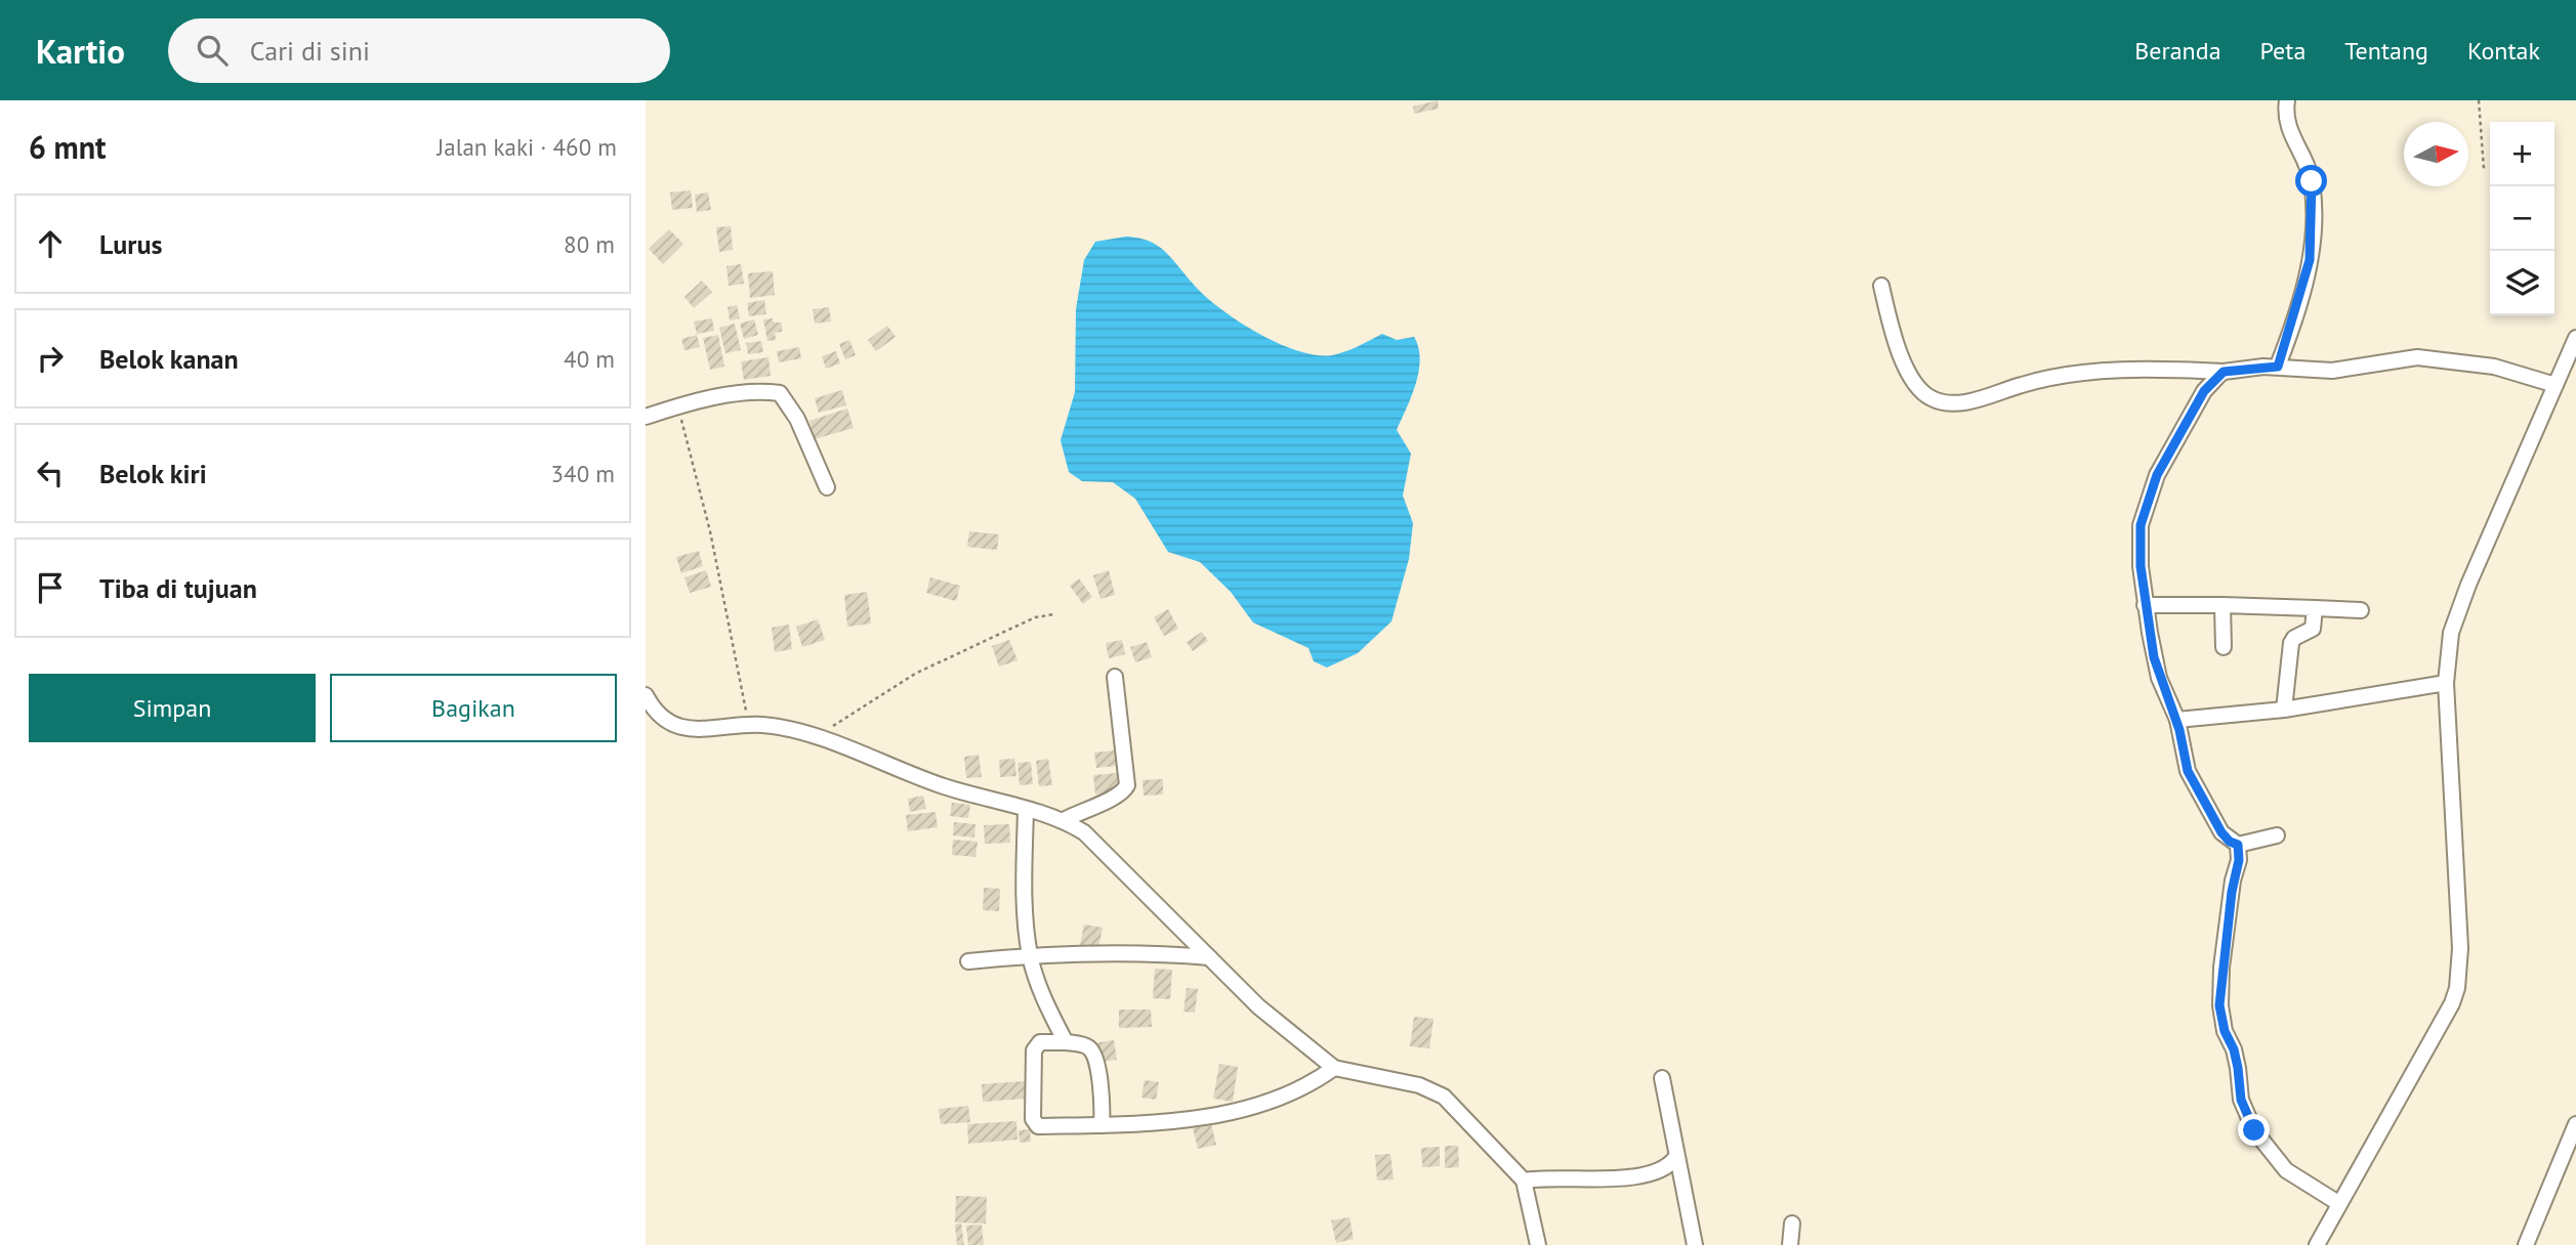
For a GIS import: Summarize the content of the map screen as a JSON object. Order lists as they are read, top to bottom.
{
  "north": "right",
  "page": {
    "header": "Kartio",
    "search": "Cari di sini",
    "nav": [
      "Beranda",
      "Peta",
      "Tentang",
      "Kontak"
    ],
    "heading": ["6 mnt", "Jalan kaki · 460 m"],
    "map_buttons": ["+", "−"],
    "list": [
      ["Lurus", "80 m"],
      ["Belok kanan", "40 m"],
      ["Belok kiri", "340 m"],
      "Tiba di tujuan"
    ],
    "buttons": ["Simpan", "Bagikan"]
  }
}
